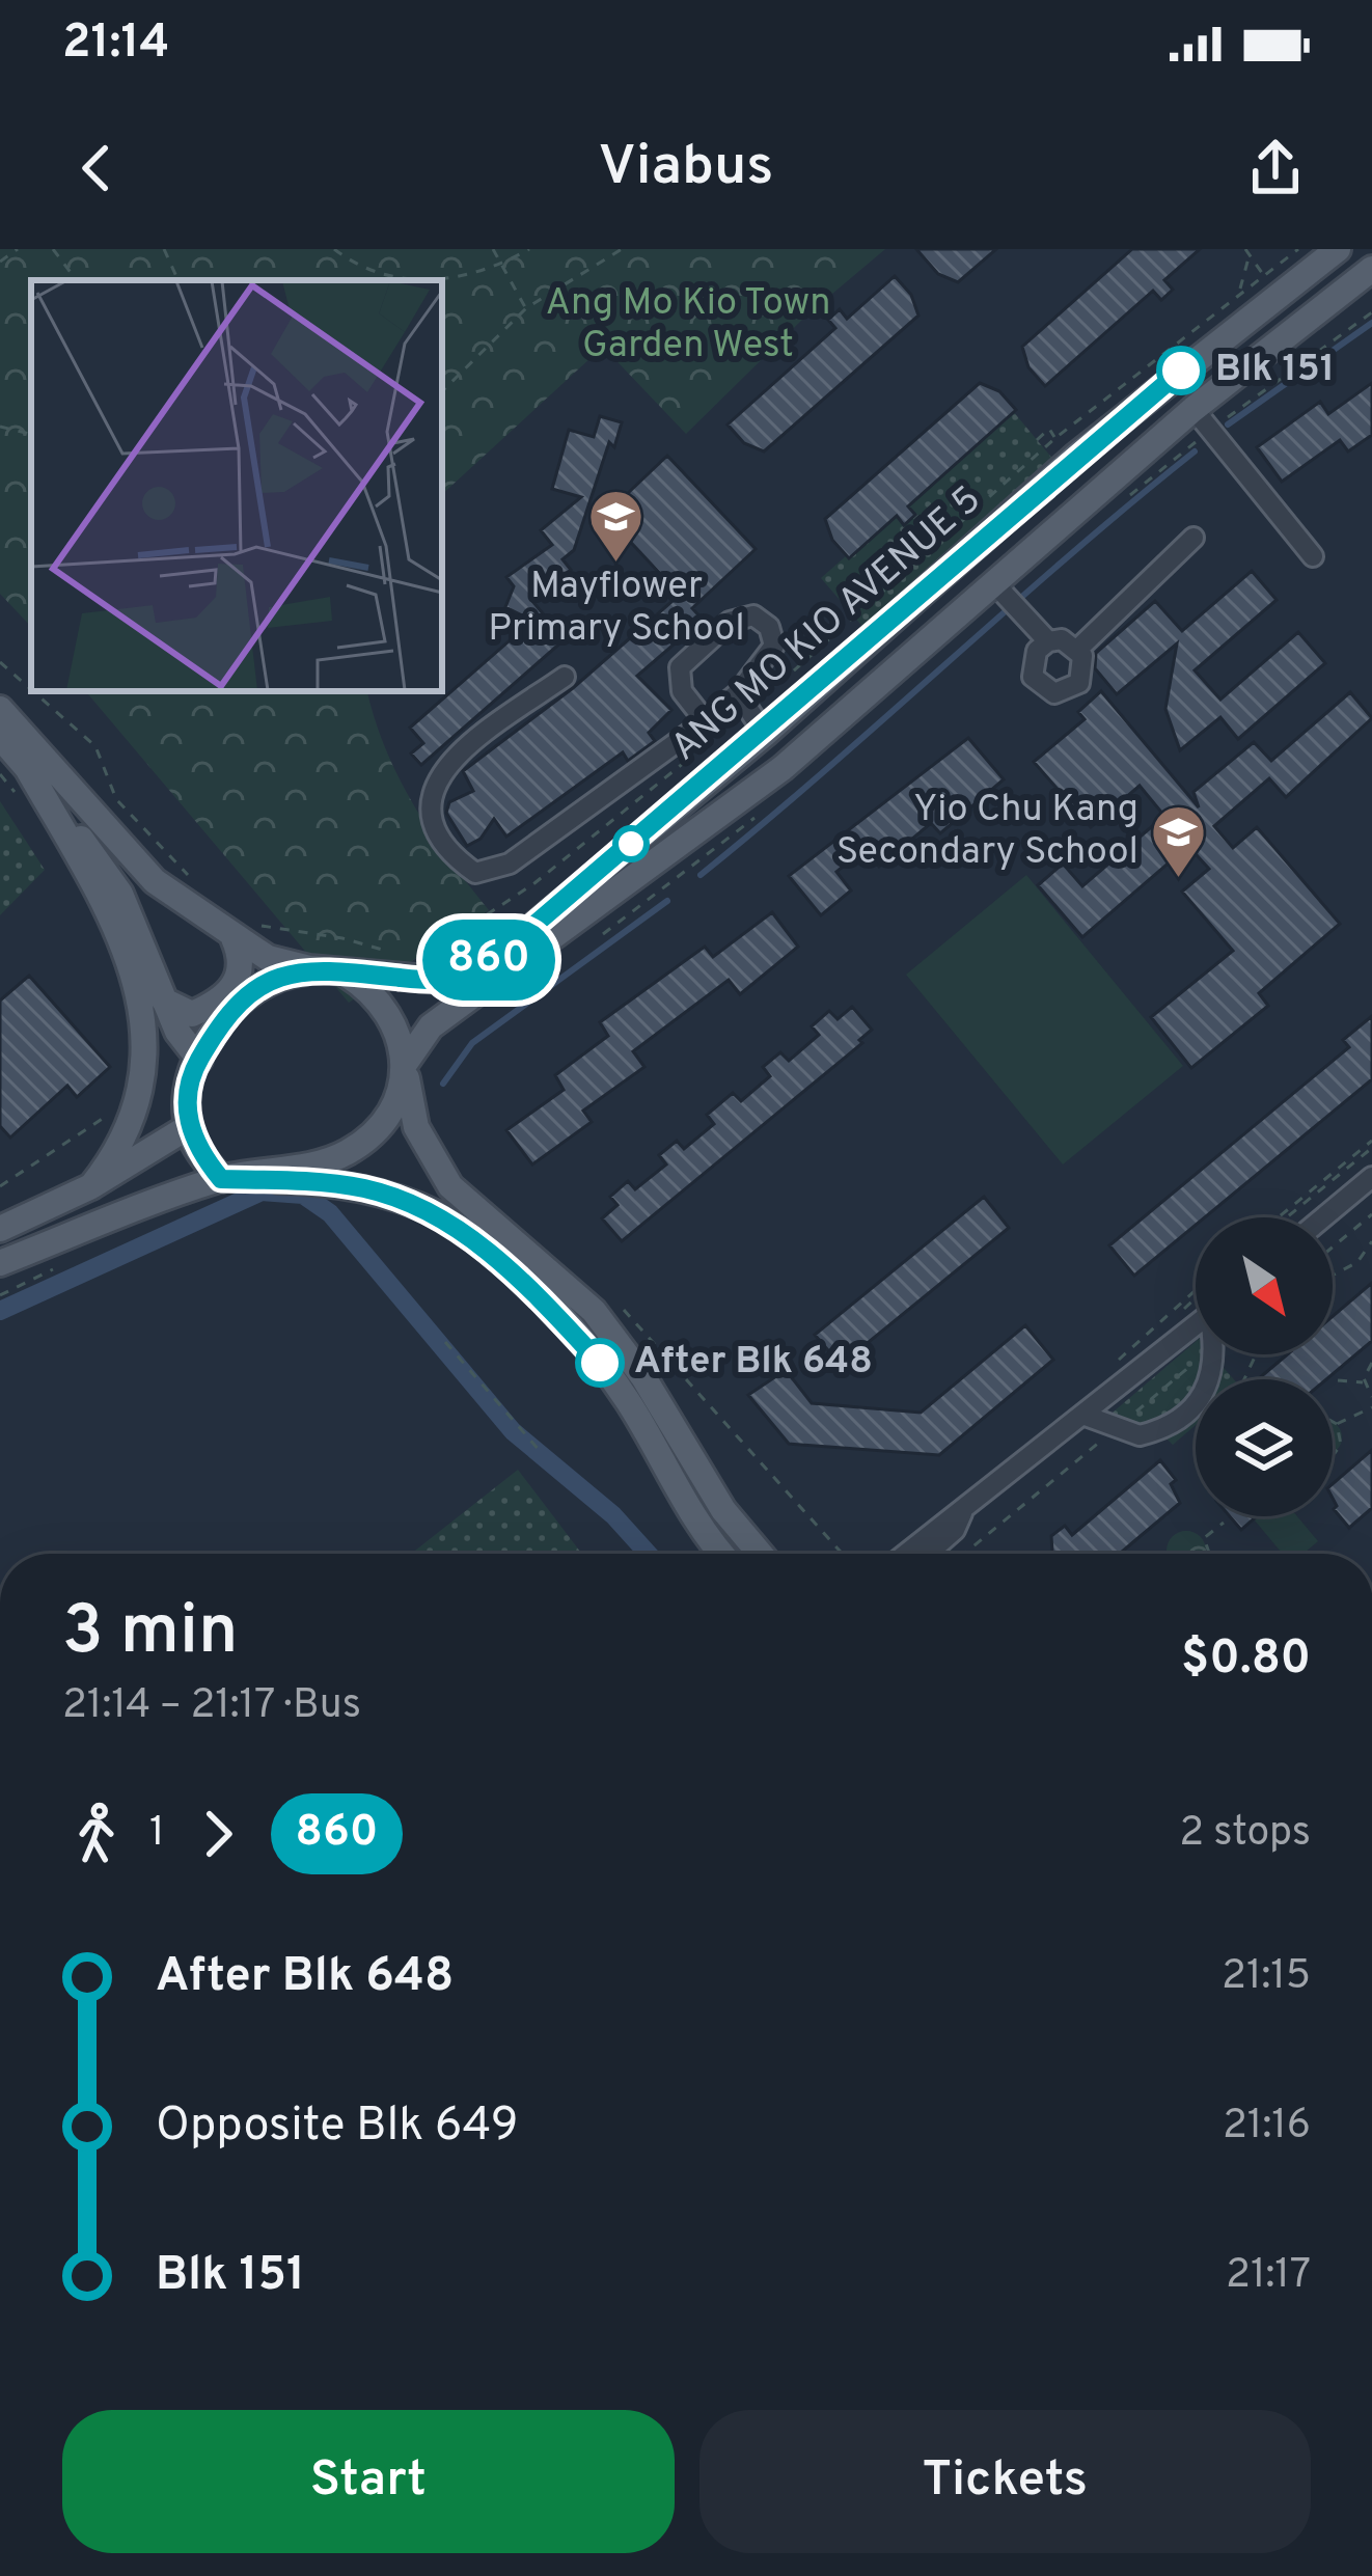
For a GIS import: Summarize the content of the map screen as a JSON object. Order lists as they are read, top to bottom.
{
  "streets": {
    "main road": ["ANG MO KIO AVENUE 5"]
  },
  "parks": ["Ang Mo Kio Town Garden West"],
  "places": {
    "other": ["Blk 151", "After Blk 648"],
    "school or university": ["Mayflower Primary School", "Yio Chu Kang Secondary School"]
  },
  "lines": ["bus line 860"],
  "north": "bottom right",
  "page": {
    "status": "21:14",
    "header": "Viabus",
    "on_map": "860",
    "heading": ["3 min", "21:14 – 21:17 · Bus", "$0.80"],
    "legs": ["1", "860", "2 stops"],
    "list": [
      {
        "name": "After Blk 648",
        "value": "21:15"
      },
      {
        "name": "Opposite Blk 649",
        "value": "21:16"
      },
      {
        "name": "Blk 151",
        "value": "21:17"
      }
    ],
    "buttons": ["Start", "Tickets"]
  }
}
